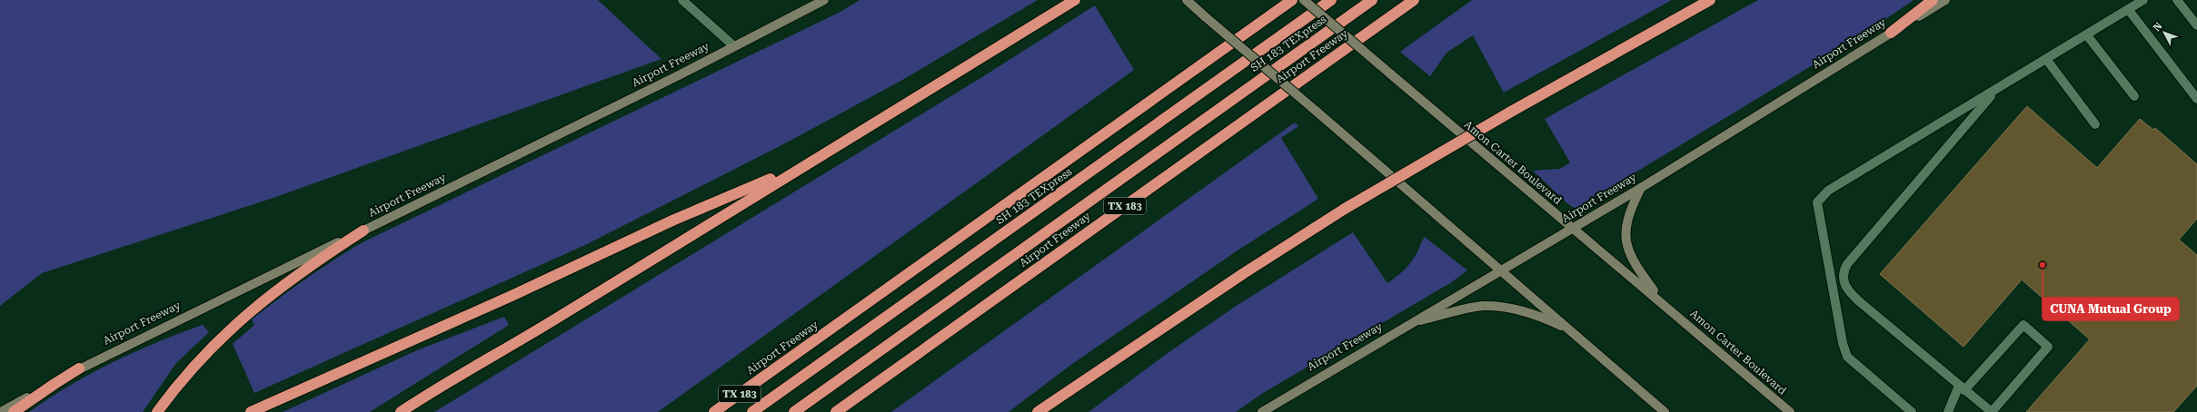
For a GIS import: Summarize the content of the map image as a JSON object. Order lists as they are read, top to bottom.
{
  "streets": {
    "highway": ["SH 183 TEXpress", "Airport Freeway", "TX 183"],
    "main road": ["Amon Carter Boulevard"]
  },
  "crossings": [
    ["Airport Freeway", "Amon Carter Boulevard"]
  ],
  "places": ["CUNA Mutual Group"],
  "north": "top left"
}
